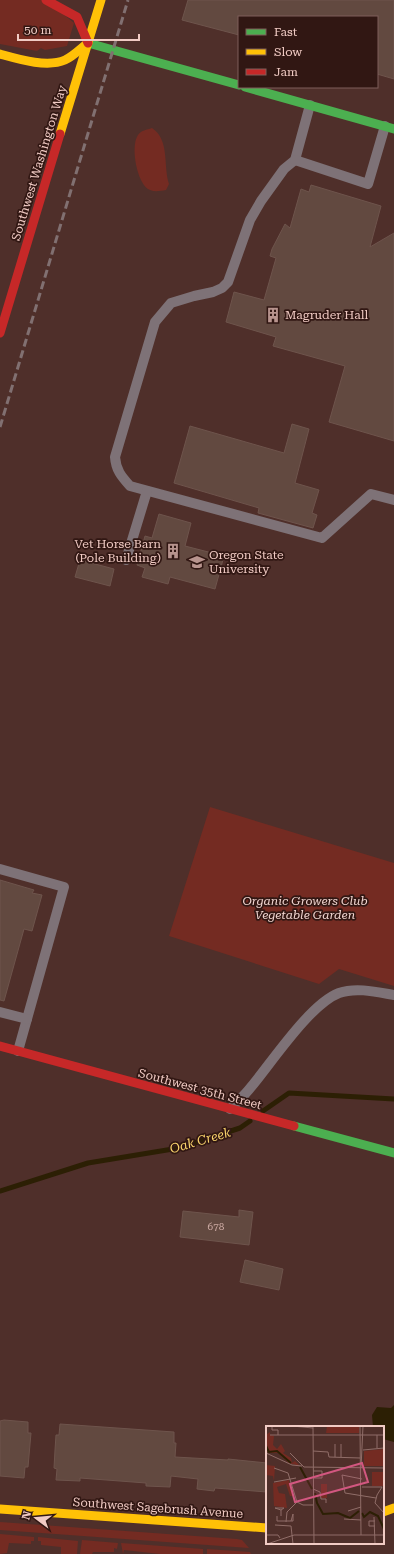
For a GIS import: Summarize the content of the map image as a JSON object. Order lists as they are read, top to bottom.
{
  "streets": {
    "street": ["Southwest Washington Way", "Southwest 35th Street", "Southwest Sagebrush Avenue"]
  },
  "water": ["Oak Creek"],
  "parks": ["Organic Growers Club Vegetable Garden"],
  "places": {
    "building": ["Magruder Hall", "Vet Horse Barn (Pole Building)"],
    "school or university": ["Oregon State University"]
  },
  "house_numbers": ["678"],
  "legend": ["Fast", "Slow", "Jam"],
  "scale_bar": "50 m",
  "north": "left"
}
